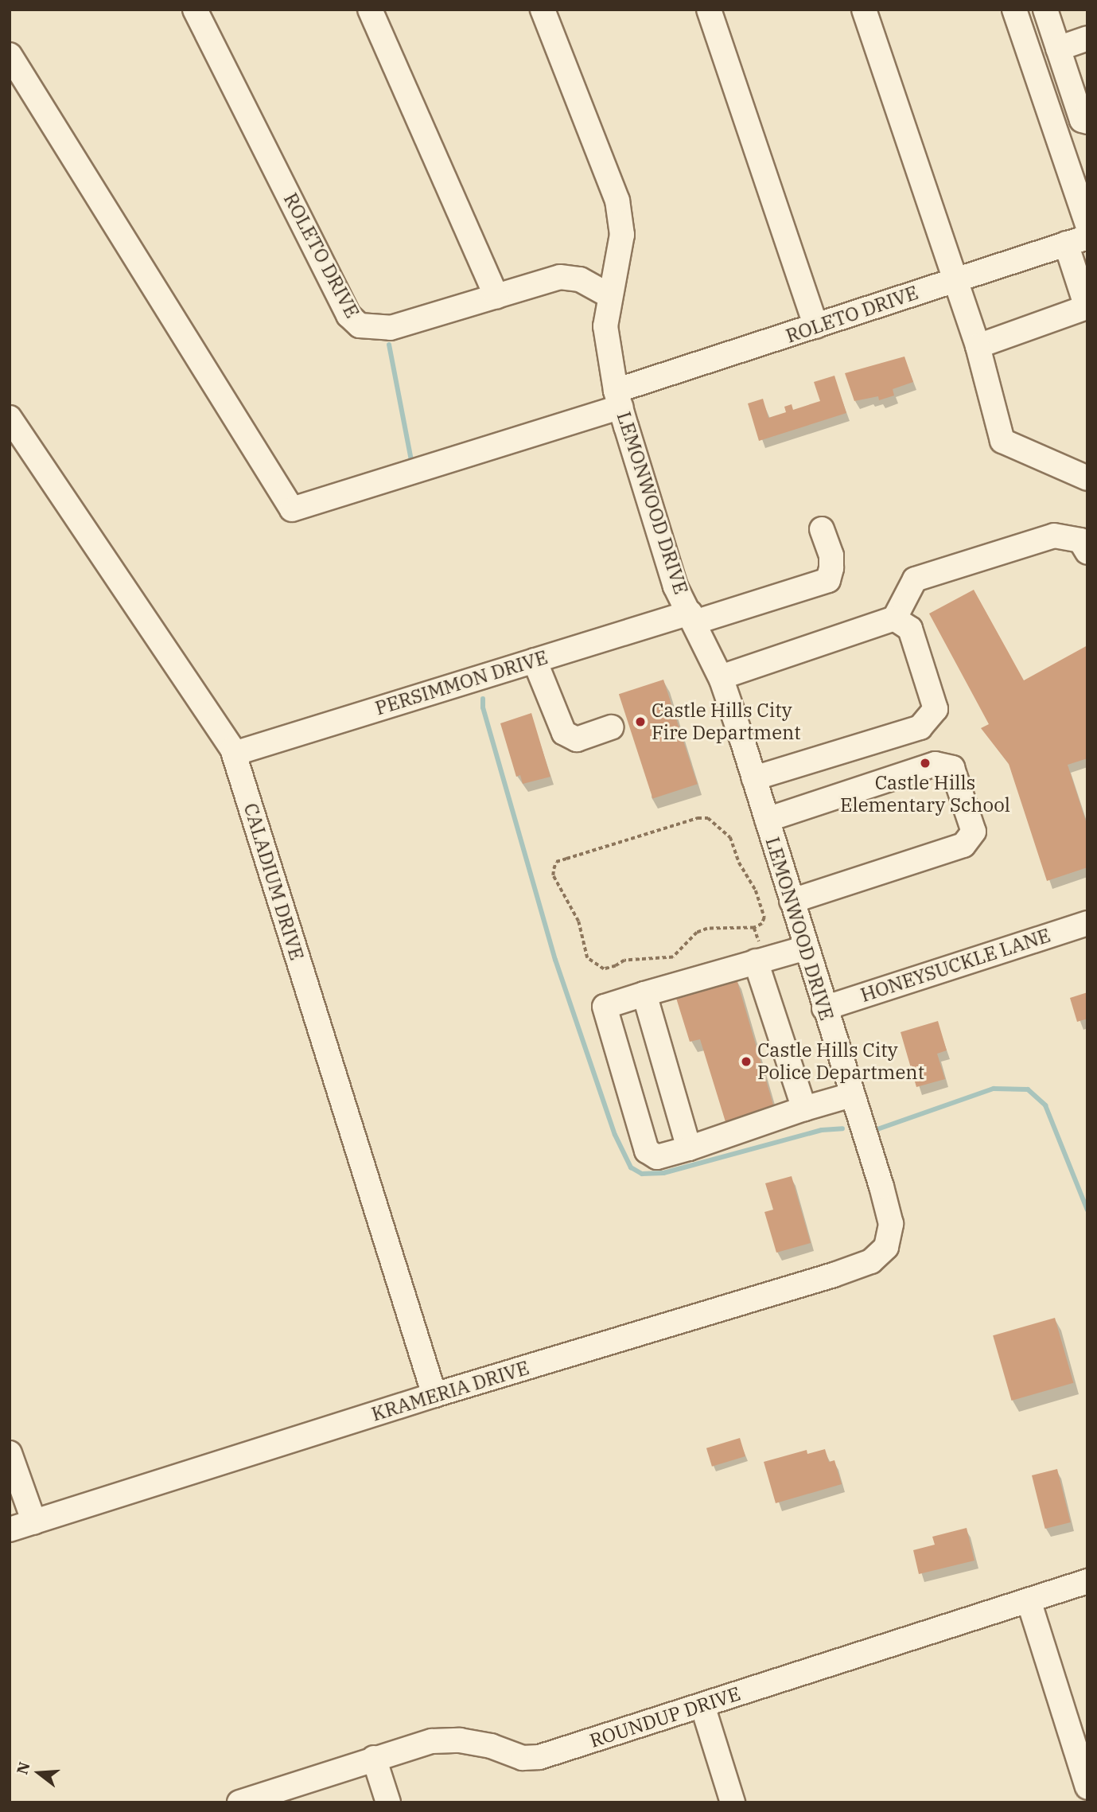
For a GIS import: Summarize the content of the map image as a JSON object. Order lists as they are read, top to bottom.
{
  "streets": {
    "street": [
      "ROLETO DRIVE",
      "LEMONWOOD DRIVE",
      "PERSIMMON DRIVE",
      "CALADIUM DRIVE",
      "HONEYSUCKLE LANE",
      "KRAMERIA DRIVE",
      "ROUNDUP DRIVE"
    ]
  },
  "crossings": [
    ["ROLETO DRIVE", "LEMONWOOD DRIVE"],
    ["LEMONWOOD DRIVE", "PERSIMMON DRIVE"],
    ["LEMONWOOD DRIVE", "HONEYSUCKLE LANE"],
    ["LEMONWOOD DRIVE", "KRAMERIA DRIVE"],
    ["PERSIMMON DRIVE", "CALADIUM DRIVE"],
    ["CALADIUM DRIVE", "KRAMERIA DRIVE"]
  ],
  "places": ["Castle Hills City Fire Department", "Castle Hills Elementary School", "Castle Hills City Police Department"],
  "north": "left"
}
